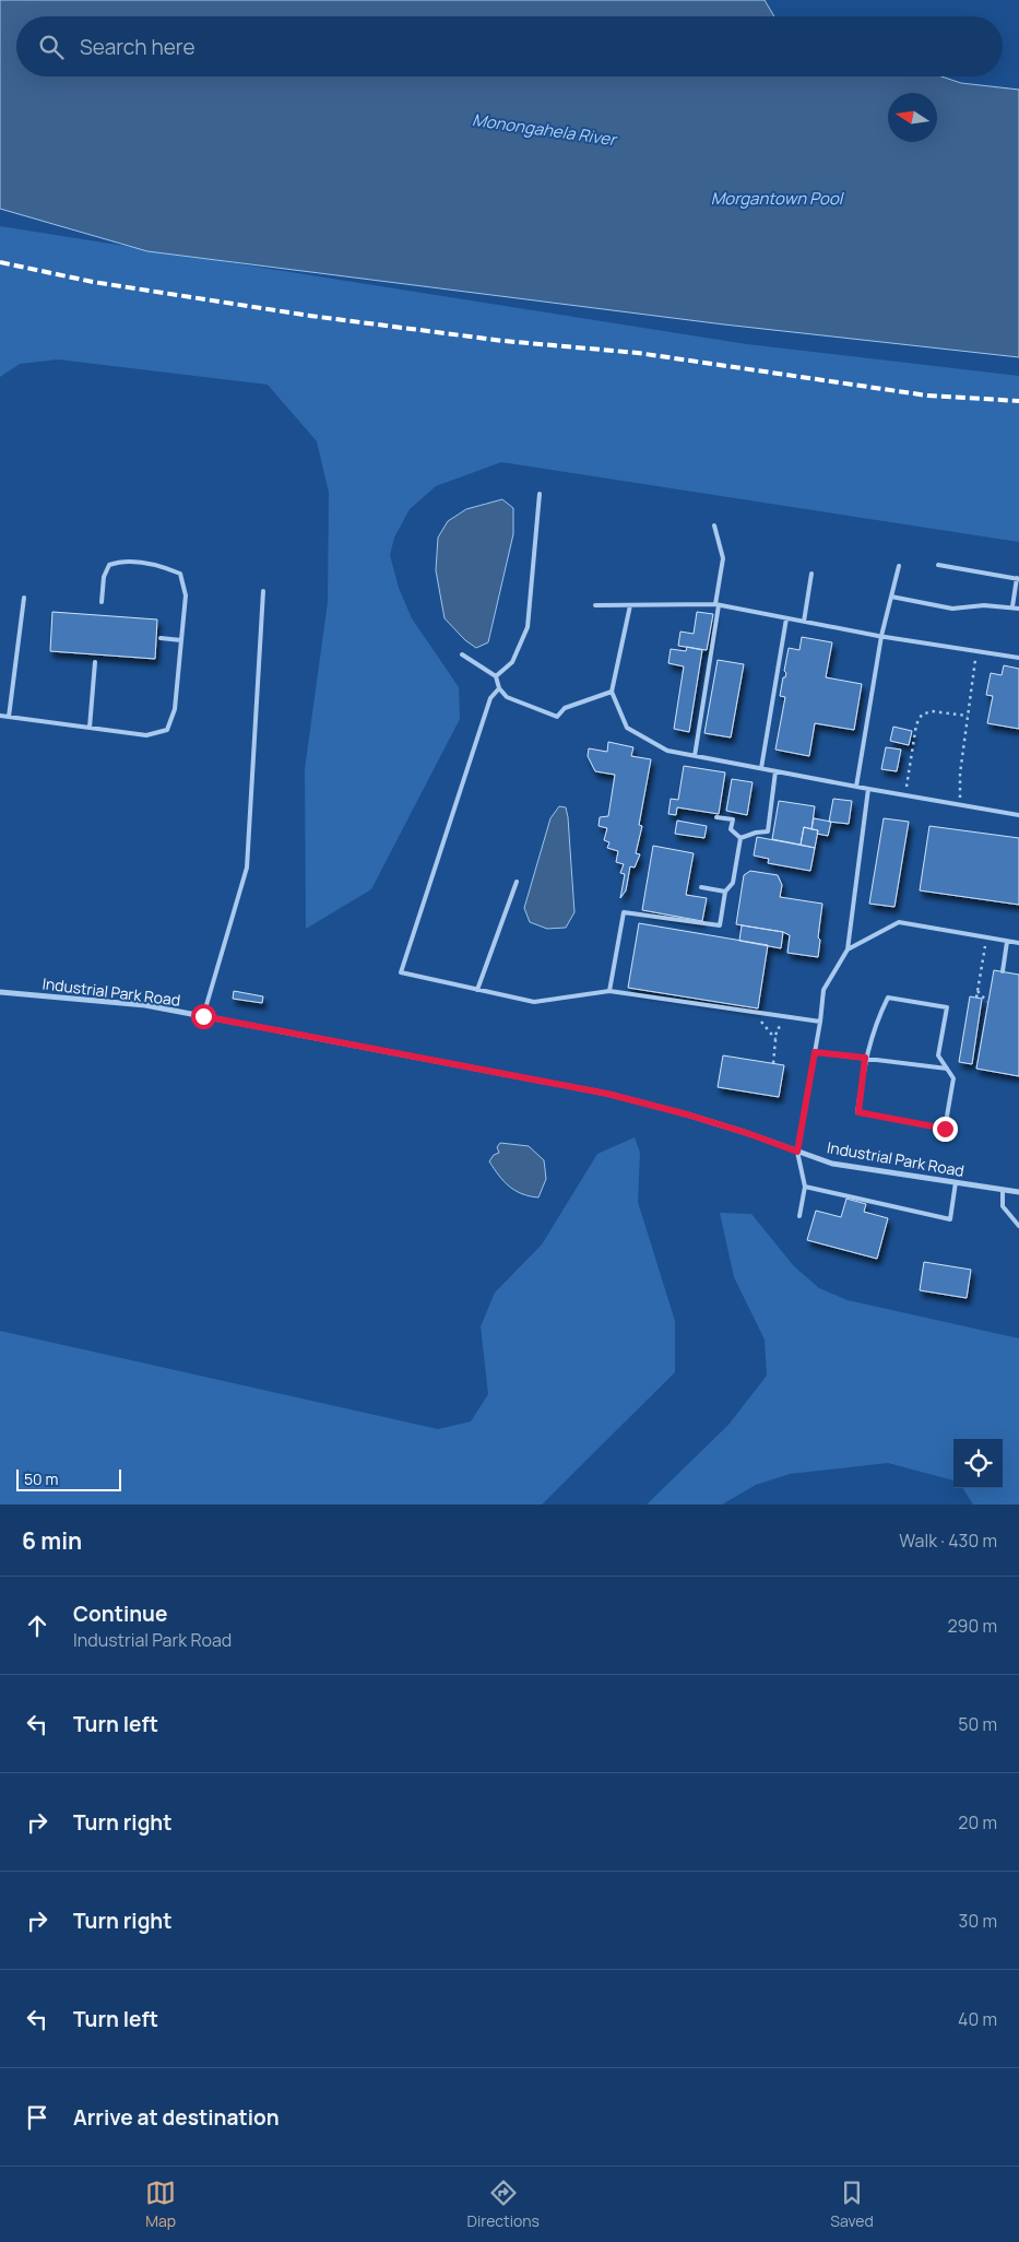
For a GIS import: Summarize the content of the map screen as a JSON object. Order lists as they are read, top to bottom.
{
  "streets": {
    "street": ["Industrial Park Road"]
  },
  "water": ["Monongahela River", "Morgantown Pool"],
  "scale_bar": "50 m",
  "north": "left",
  "page": {
    "search": "Search here",
    "scale": "50 m",
    "heading": ["6 min", "Walk · 430 m"],
    "list": [
      ["Continue", "Industrial Park Road", "290 m"],
      ["Turn left", "50 m"],
      ["Turn right", "20 m"],
      ["Turn right", "30 m"],
      ["Turn left", "40 m"],
      "Arrive at destination"
    ],
    "nav": ["Map", "Directions", "Saved"]
  }
}
